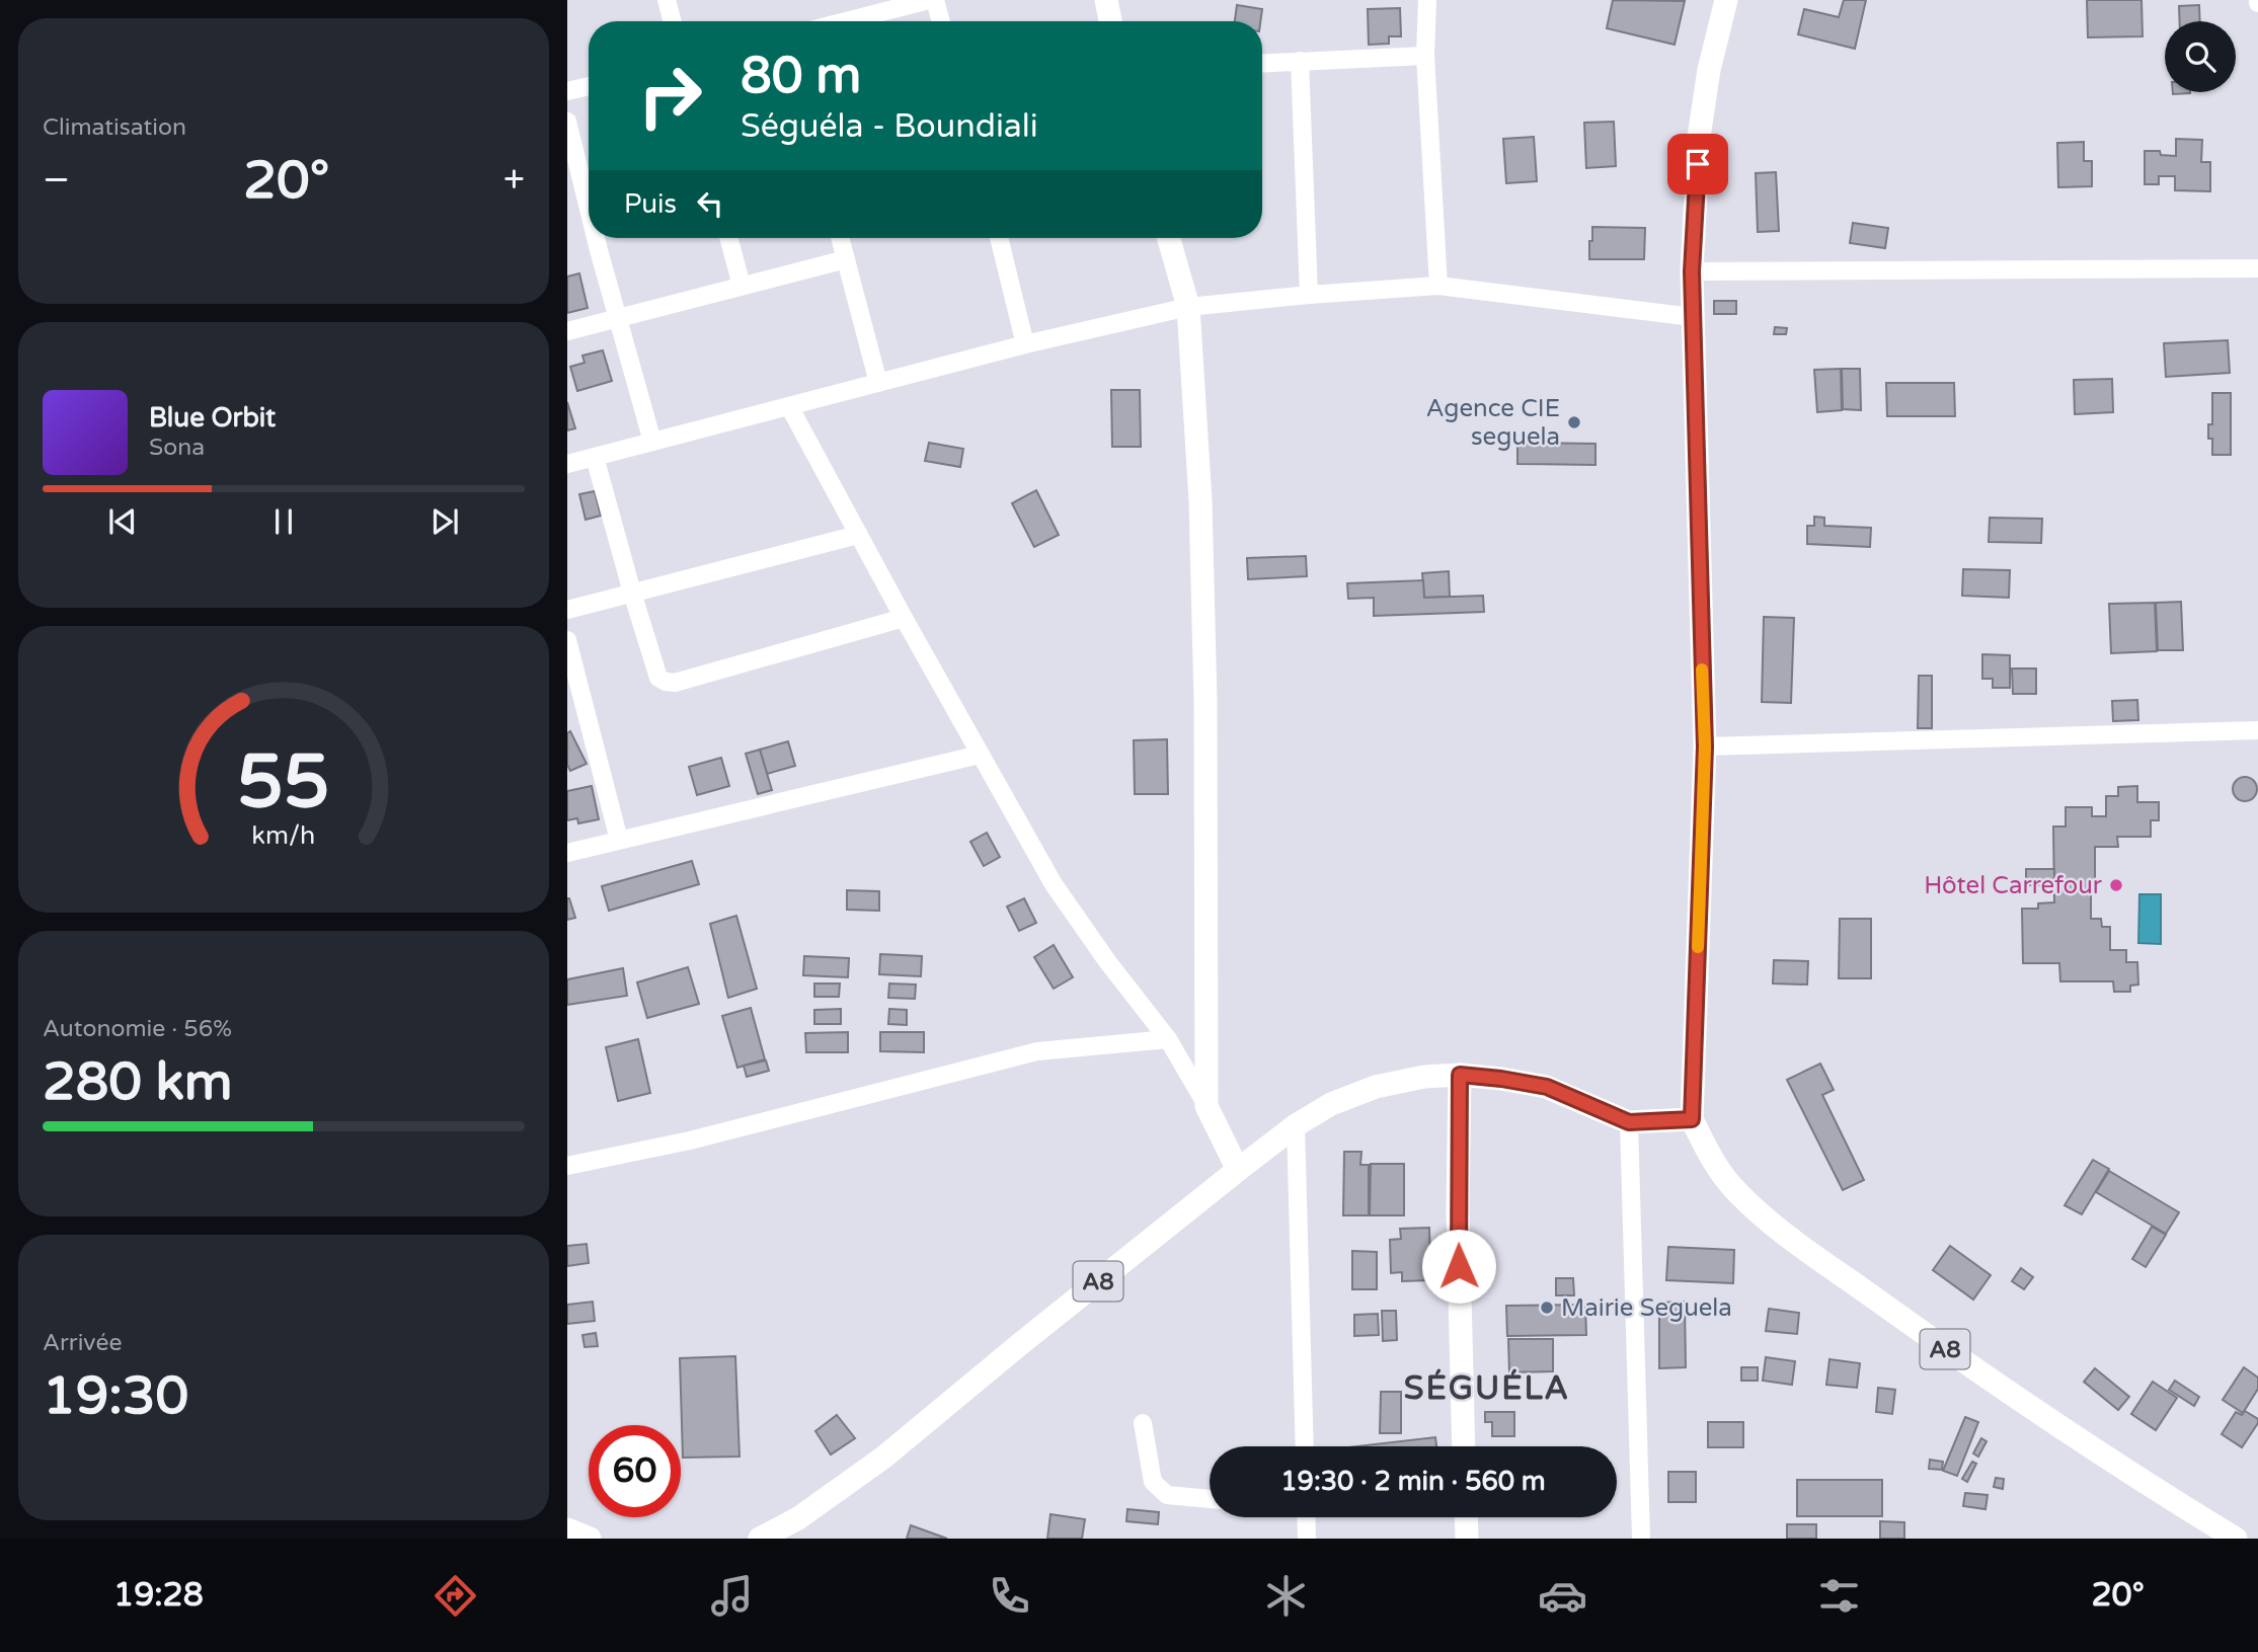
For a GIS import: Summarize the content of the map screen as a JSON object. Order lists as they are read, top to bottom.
{
  "streets": {
    "main road": ["A8"]
  },
  "districts": ["SÉGUÉLA"],
  "places": ["Agence CIE seguela", "Hôtel Carrefour", "Mairie Seguela"],
  "page": {
    "tile": [
      "Climatisation",
      ["Autonomie · 56%", "280 km"],
      ["Arrivée", "19:30"]
    ],
    "turn": ["80 m", "Séguéla - Boundiali"],
    "heat": ["−", "20°", "+"],
    "then": "Puis",
    "song": ["Blue Orbit", "Sona"],
    "limit": "60",
    "trip": "19:30 · 2 min · 560 m",
    "tabs": ["19:28", "20°"],
    "gauge": ["55", "km/h"]
  }
}
